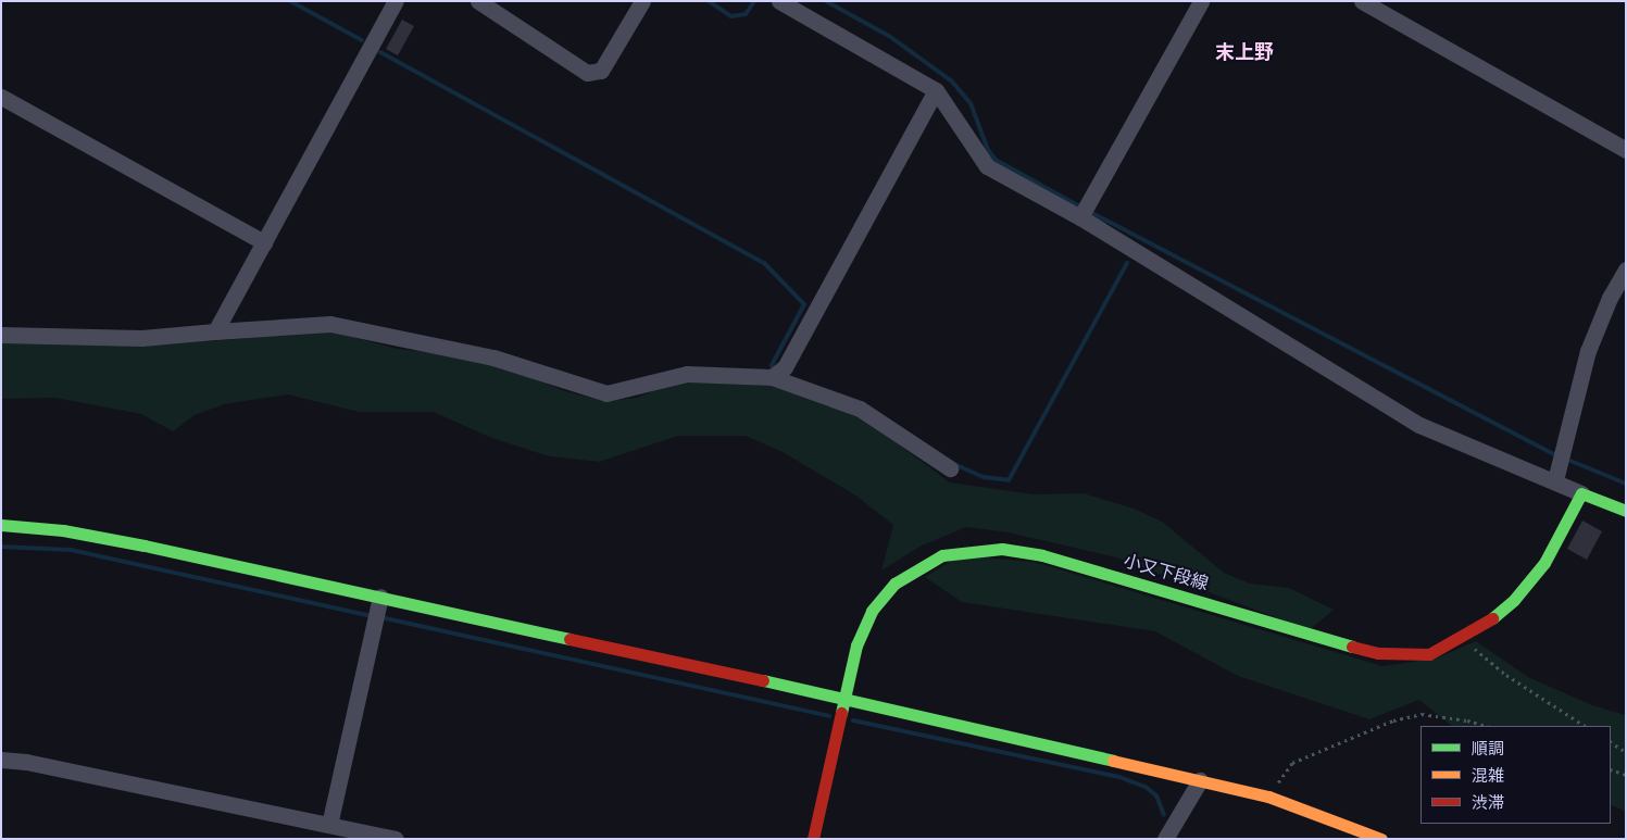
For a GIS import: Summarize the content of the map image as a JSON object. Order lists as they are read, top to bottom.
{
  "streets": {
    "street": ["小又下段線"]
  },
  "districts": ["末上野"],
  "legend": ["順調", "混雑", "渋滞"]
}
